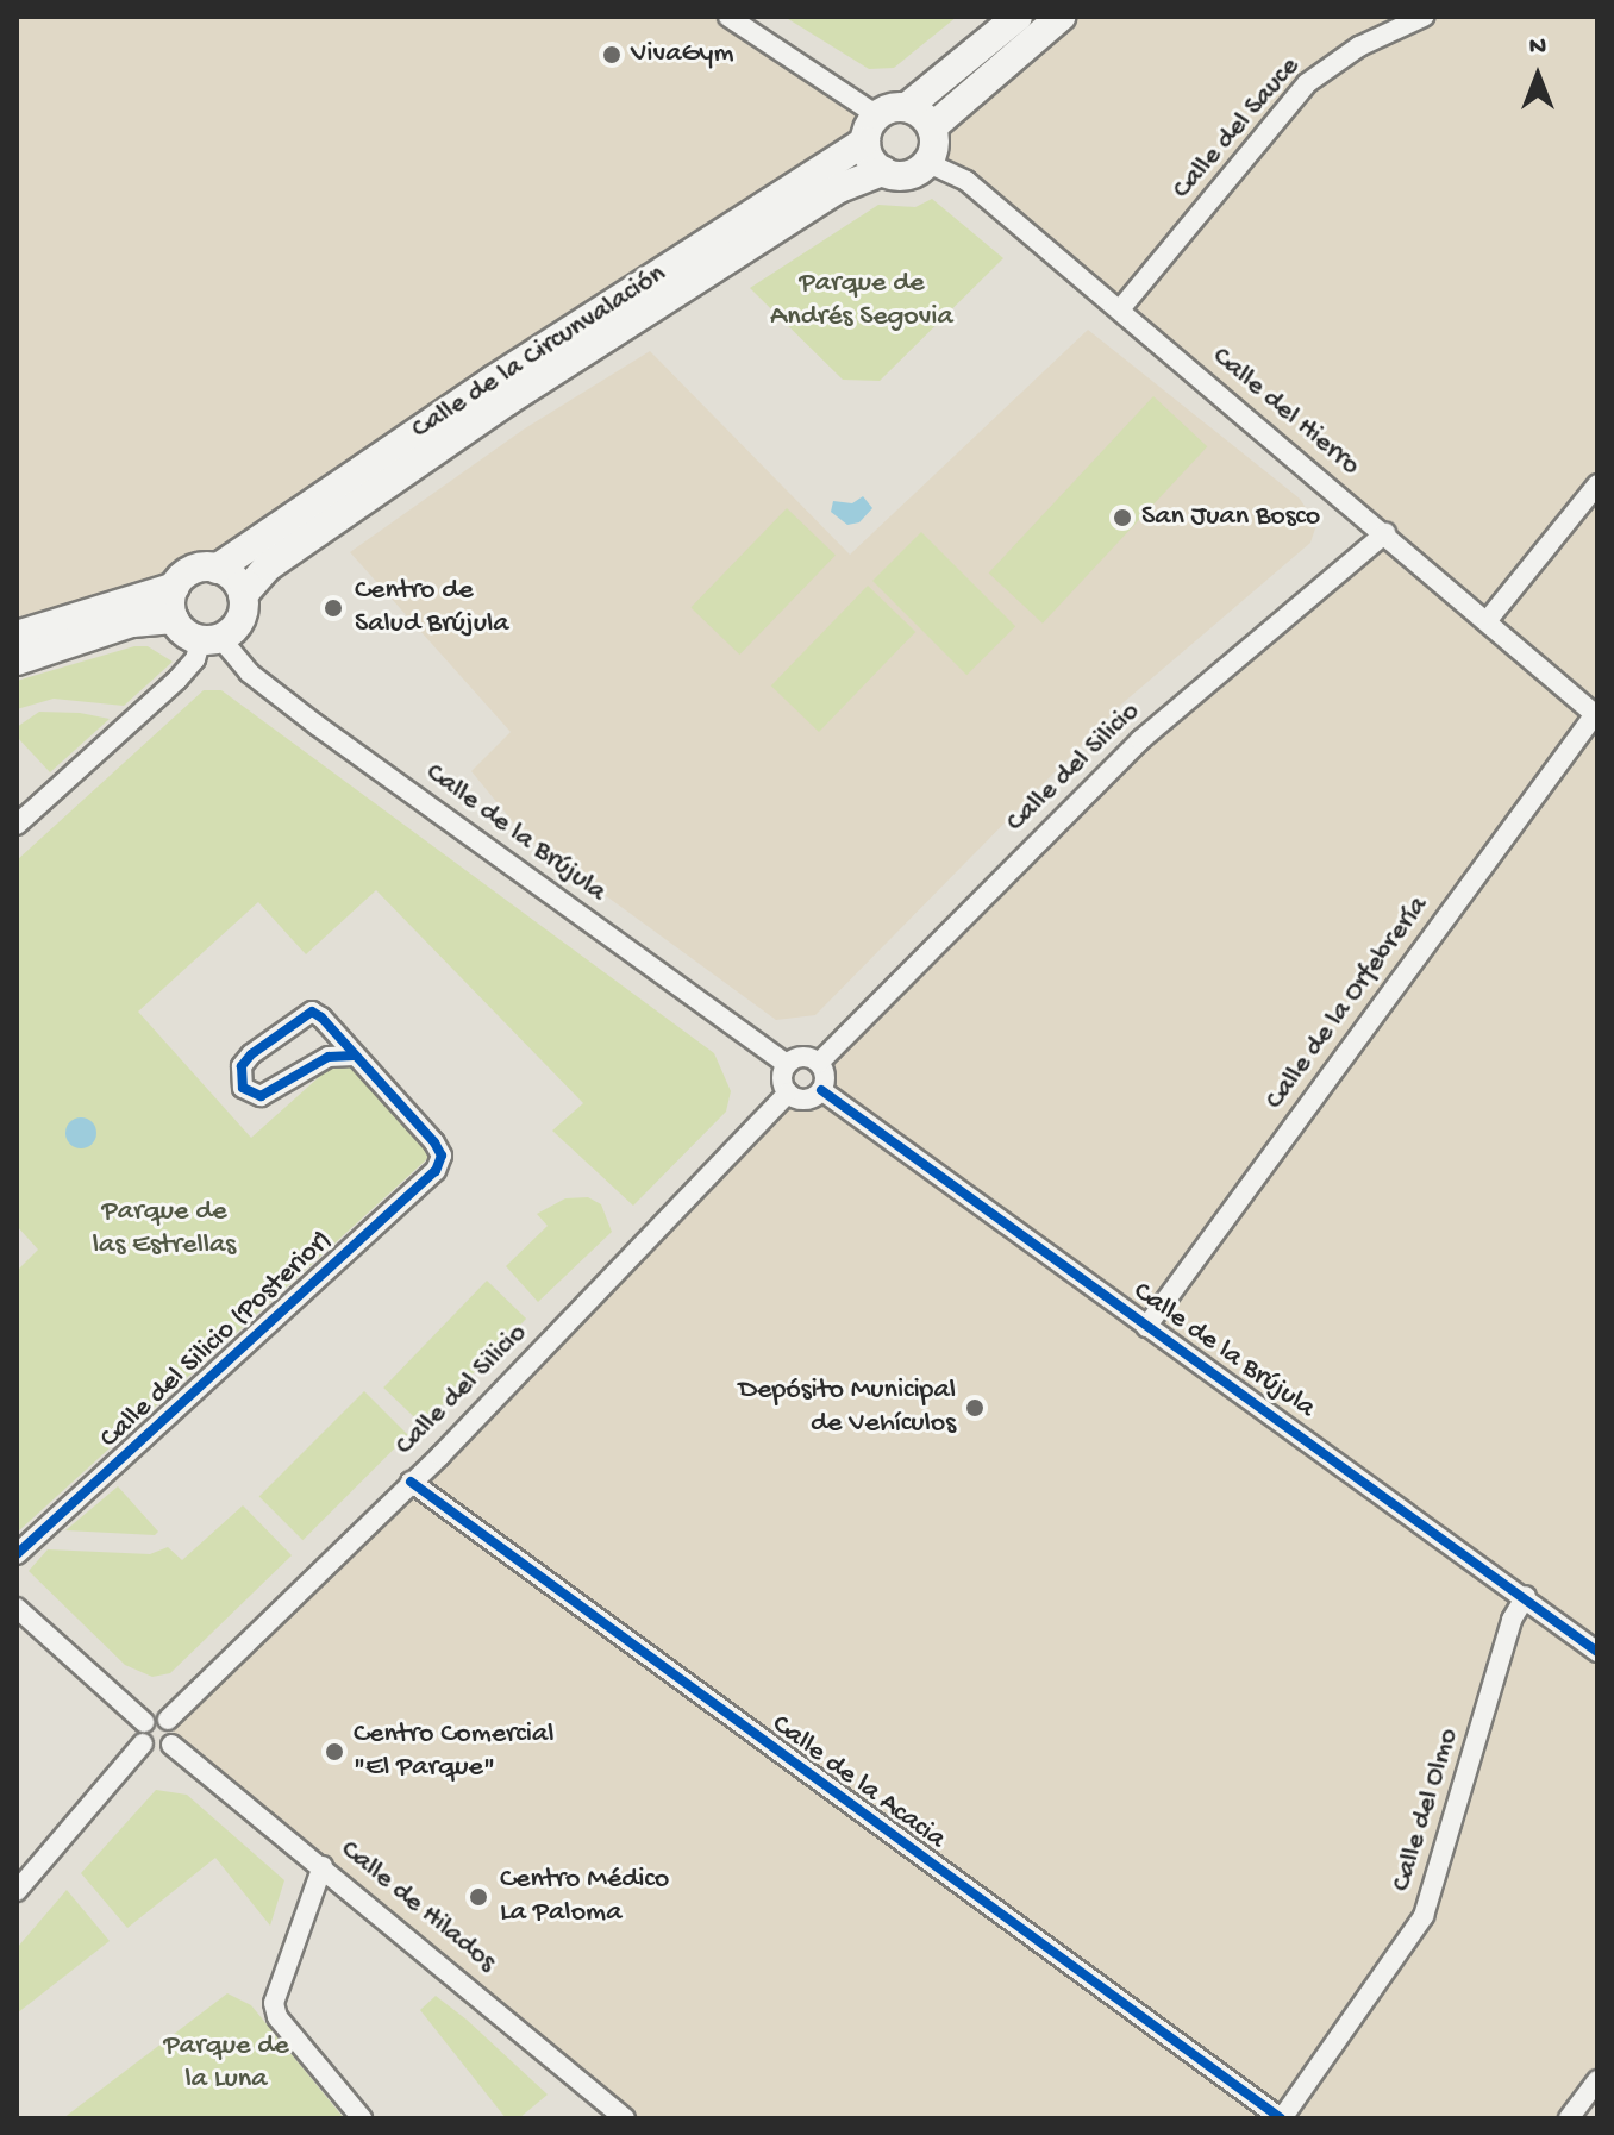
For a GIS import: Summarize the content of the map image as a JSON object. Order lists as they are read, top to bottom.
{
  "streets": {
    "street": [
      "Calle del Sauce",
      "Calle de la Circunvalación",
      "Calle del Hierro",
      "Calle del Silicio",
      "Calle de la Brújula",
      "Calle de la Orfebrería",
      "Calle del Silicio (Posterior)",
      "Calle de la Acacia",
      "Calle del Olmo",
      "Calle de Hilados"
    ]
  },
  "crossings": [
    ["Calle del Sauce", "Calle del Hierro"],
    ["Calle de la Circunvalación", "Calle del Hierro"],
    ["Calle de la Circunvalación", "Calle de la Brújula"],
    ["Calle del Hierro", "Calle del Silicio"],
    ["Calle del Hierro", "Calle de la Orfebrería"],
    ["Calle del Silicio", "Calle de la Brújula"],
    ["Calle del Silicio", "Calle de la Acacia"],
    ["Calle de la Brújula", "Calle de la Orfebrería"],
    ["Calle de la Brújula", "Calle del Olmo"],
    ["Calle de la Acacia", "Calle del Olmo"]
  ],
  "parks": ["Parque de Andrés Segovia", "Parque de las Estrellas", "Parque de la Luna"],
  "places": [
    "VivaGym",
    "San Juan Bosco",
    "Centro de Salud Brújula",
    "Depósito Municipal de Vehículos",
    "Centro Comercial \"El Parque\"",
    "Centro Médico La Paloma"
  ],
  "north": "top"
}
